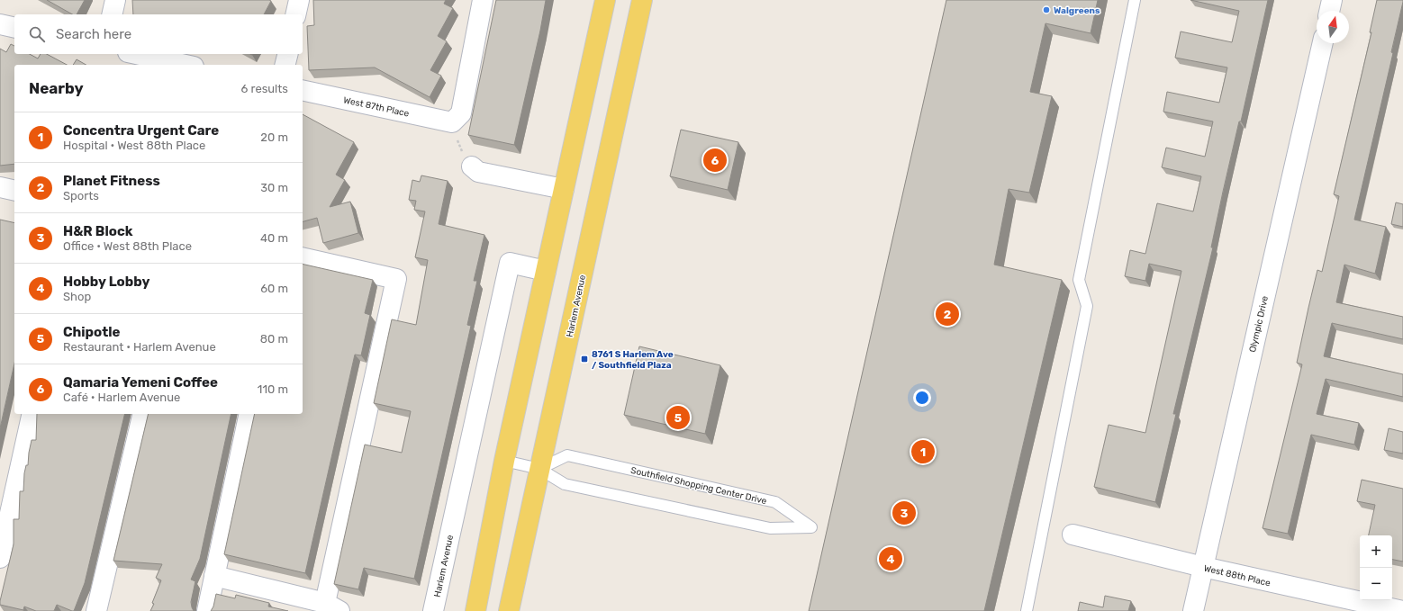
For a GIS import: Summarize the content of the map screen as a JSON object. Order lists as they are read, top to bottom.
{
  "streets": {
    "main road": ["Harlem Avenue"],
    "street": ["West 87th Place", "Olympic Drive", "West 88th Place"],
    "lane": ["Southfield Shopping Center Drive"]
  },
  "crossings": [
    ["Harlem Avenue", "Southfield Shopping Center Drive"],
    ["Olympic Drive", "West 88th Place"]
  ],
  "places": {
    "other": ["Walgreens"],
    "transit": ["8761 S Harlem Ave / Southfield Plaza"]
  },
  "north": "top",
  "page": {
    "search": "Search here",
    "heading": ["Nearby", "6 results"],
    "list": [
      {
        "mark": "1",
        "name": "Concentra Urgent Care",
        "note": "Hospital · West 88th Place",
        "value": "20 m"
      },
      {
        "mark": "2",
        "name": "Planet Fitness",
        "note": "Sports",
        "value": "30 m"
      },
      {
        "mark": "3",
        "name": "H&R Block",
        "note": "Office · West 88th Place",
        "value": "40 m"
      },
      {
        "mark": "4",
        "name": "Hobby Lobby",
        "note": "Shop",
        "value": "60 m"
      },
      {
        "mark": "5",
        "name": "Chipotle",
        "note": "Restaurant · Harlem Avenue",
        "value": "80 m"
      },
      {
        "mark": "6",
        "name": "Qamaria Yemeni Coffee",
        "note": "Café · Harlem Avenue",
        "value": "110 m"
      }
    ],
    "pins": [
      "6",
      "2",
      "5",
      "1",
      "3",
      "4"
    ],
    "map_buttons": ["+", "−"]
  }
}
